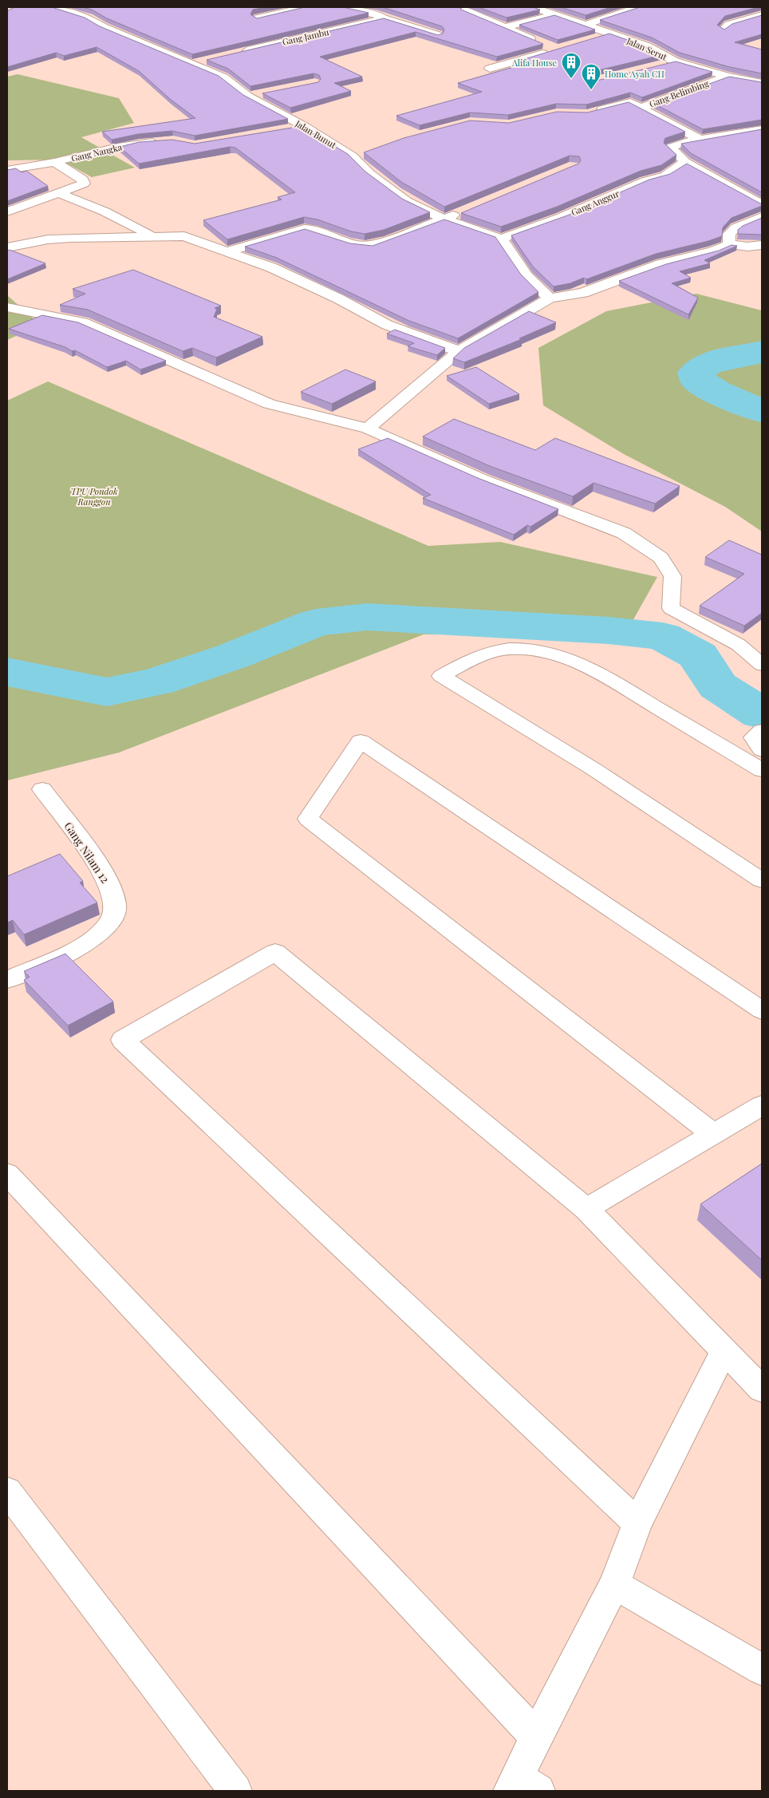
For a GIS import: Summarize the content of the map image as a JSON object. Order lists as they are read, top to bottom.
{
  "streets": {
    "street": [
      "Gang Jambu",
      "Jalan Serut",
      "Gang Belimbing",
      "Jalan Bunut",
      "Gang Nangka",
      "Gang Anggur",
      "Gang Nilam 12"
    ]
  },
  "crossings": [
    ["Jalan Serut", "Gang Belimbing"],
    ["Jalan Bunut", "Gang Anggur"]
  ],
  "parks": ["TPU Pondok Ranggon"],
  "places": {
    "building": ["Alifa House", "Home Ayah CH"]
  }
}
